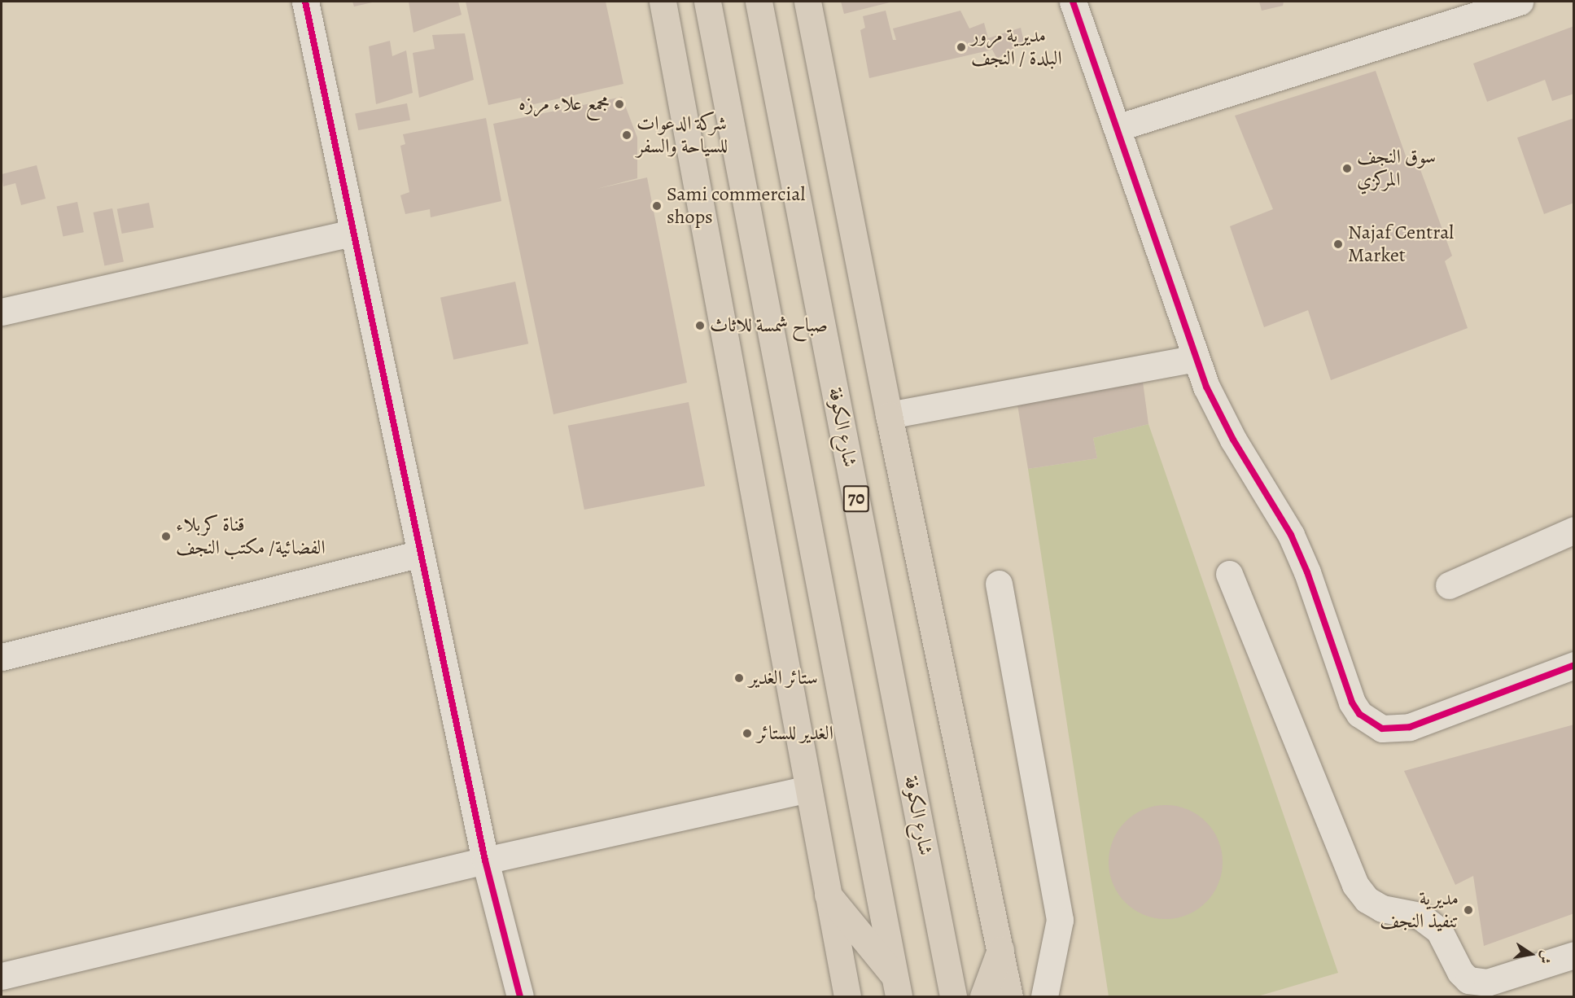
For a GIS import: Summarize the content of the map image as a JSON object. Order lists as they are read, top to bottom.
{
  "streets": {
    "main road": ["شارع الكوفة", "70"]
  },
  "places": [
    "مديرية مرور البلدة / النجف",
    "مجمع علاء مرزه",
    "شركة الدعوات للسياحة والسفر",
    "سوق النجف المركزي",
    "Sami commercial shops",
    "Najaf Central Market",
    "صباح شمسة للاثاث",
    "قناة كربلاء الفضائية/ مكتب النجف",
    "ستائر الغدير",
    "الغدير للستائر",
    "مديرية تنفيذ النجف"
  ],
  "north": "right"
}
